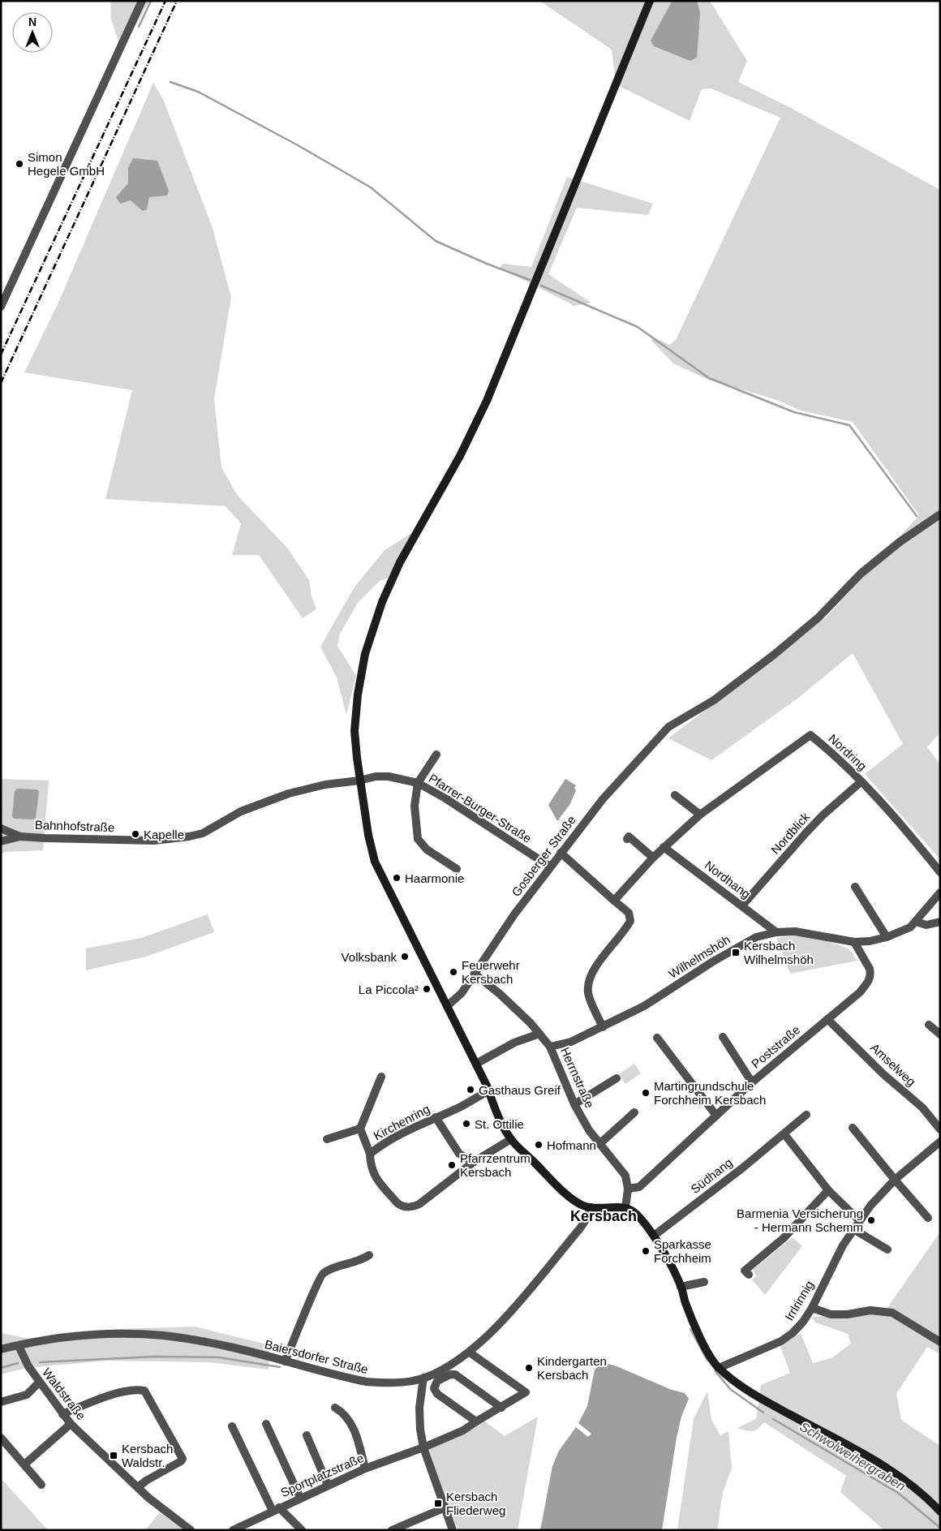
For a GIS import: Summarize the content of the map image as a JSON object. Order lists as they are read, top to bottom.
{
  "streets": {
    "street": [
      "Nordring",
      "Pfarrer-Burger-Straße",
      "Bahnhofstraße",
      "Nordblick",
      "Gosberger Straße",
      "Nordhang",
      "Wilhelmshöh",
      "Poststraße",
      "Amselweg",
      "Herrnstraße",
      "Kirchenring",
      "Südhang",
      "Irrlrinnig",
      "Baiersdorfer Straße",
      "Waldstraße",
      "Sportplatzstraße"
    ]
  },
  "crossings": [
    ["Nordring", "Nordblick"],
    ["Nordring", "Nordhang"],
    ["Pfarrer-Burger-Straße", "Bahnhofstraße"],
    ["Pfarrer-Burger-Straße", "Gosberger Straße"],
    ["Nordblick", "Nordhang"],
    ["Gosberger Straße", "Herrnstraße"],
    ["Nordhang", "Wilhelmshöh"],
    ["Wilhelmshöh", "Poststraße"],
    ["Wilhelmshöh", "Herrnstraße"],
    ["Poststraße", "Amselweg"],
    ["Poststraße", "Herrnstraße"],
    ["Baiersdorfer Straße", "Waldstraße"],
    ["Baiersdorfer Straße", "Sportplatzstraße"]
  ],
  "districts": ["Kersbach"],
  "water": ["Schwolweihergraben"],
  "places": {
    "other": [
      "Simon Hegele GmbH",
      "Kapelle",
      "Haarmonie",
      "Volksbank",
      "Feuerwehr Kersbach",
      "La Piccola²",
      "Gasthaus Greif",
      "Martingrundschule Forchheim Kersbach",
      "St. Ottilie",
      "Hofmann",
      "Pfarrzentrum Kersbach",
      "Barmenia Versicherung - Hermann Schemm",
      "Sparkasse Forchheim",
      "Kindergarten Kersbach"
    ],
    "transit": ["Kersbach Wilhelmshöh", "Kersbach Waldstr.", "Kersbach Fliederweg"]
  },
  "north": "top"
}
